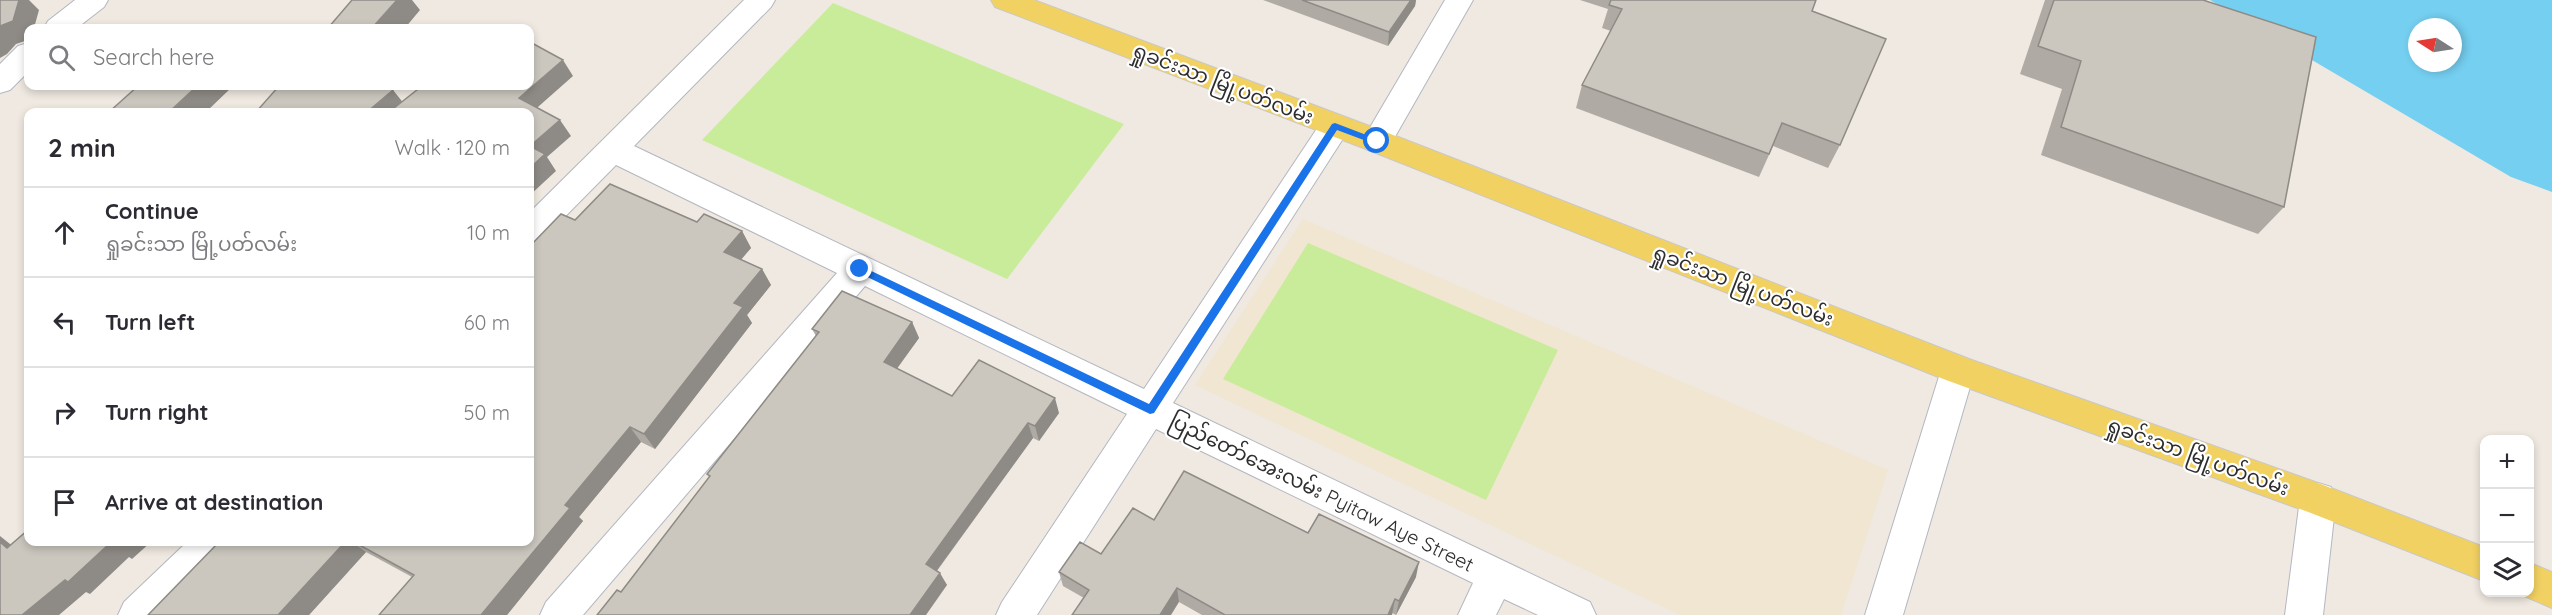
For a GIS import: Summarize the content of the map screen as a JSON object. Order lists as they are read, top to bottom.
{
  "streets": {
    "main road": ["ရှုခင်းသာ မြို့ပတ်လမ်း"],
    "street": ["ပြည်တော်အေးလမ်း Pyitaw Aye Street"]
  },
  "north": "left",
  "page": {
    "search": "Search here",
    "heading": ["2 min", "Walk · 120 m"],
    "list": [
      ["Continue", "ရှုခင်းသာ မြို့ပတ်လမ်း", "10 m"],
      ["Turn left", "60 m"],
      ["Turn right", "50 m"],
      "Arrive at destination"
    ],
    "map_buttons": ["+", "−"]
  }
}
